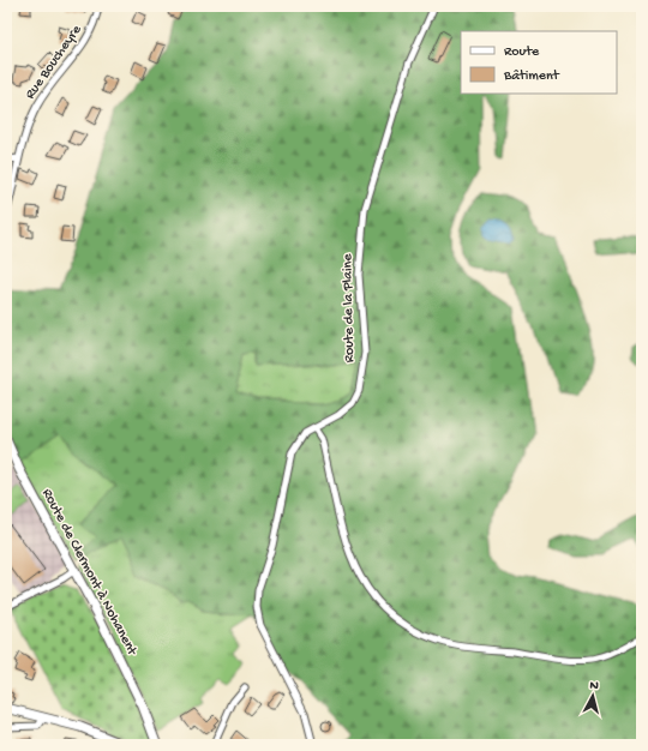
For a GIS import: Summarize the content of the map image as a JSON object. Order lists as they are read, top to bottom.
{
  "streets": {
    "street": ["Rue Boucheyre", "Route de la Plaine", "Route de Clermont à Nohanent"]
  },
  "legend": ["Route", "Bâtiment"],
  "north": "top"
}
